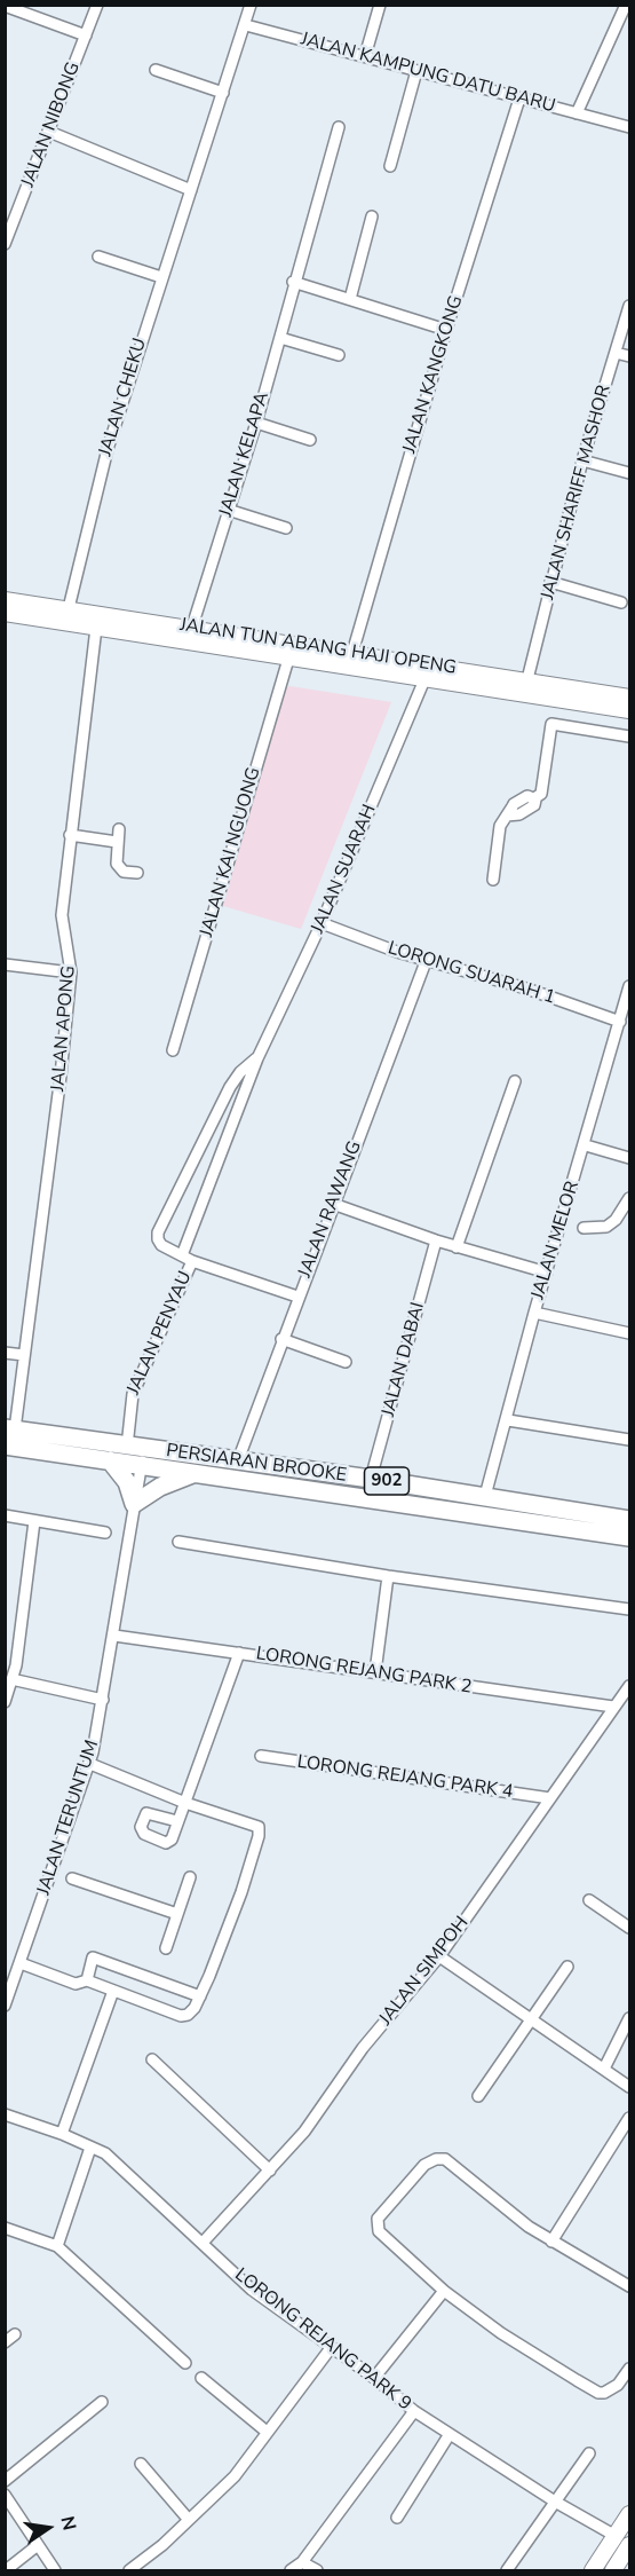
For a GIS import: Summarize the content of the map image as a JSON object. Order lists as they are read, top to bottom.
{
  "streets": {
    "main road": ["JALAN TUN ABANG HAJI OPENG", "PERSIARAN BROOKE", "902"],
    "street": [
      "JALAN KAMPUNG DATU BARU",
      "JALAN NIBONG",
      "JALAN KANGKONG",
      "JALAN CHEKU",
      "JALAN KELAPA",
      "JALAN SHARIFF MASHOR",
      "JALAN KAI NGUONG",
      "JALAN SUARAH",
      "LORONG SUARAH 1",
      "JALAN APONG",
      "JALAN RAWANG",
      "JALAN MELOR",
      "JALAN PENYAU",
      "JALAN DABAI",
      "LORONG REJANG PARK 2",
      "LORONG REJANG PARK 4",
      "JALAN TERUNTUM",
      "JALAN SIMPOH",
      "LORONG REJANG PARK 9"
    ]
  },
  "crossings": [
    ["JALAN KAMPUNG DATU BARU", "JALAN KANGKONG"],
    ["JALAN KAMPUNG DATU BARU", "JALAN CHEKU"],
    ["JALAN KANGKONG", "JALAN TUN ABANG HAJI OPENG"],
    ["JALAN CHEKU", "JALAN TUN ABANG HAJI OPENG"],
    ["JALAN KELAPA", "JALAN TUN ABANG HAJI OPENG"],
    ["JALAN SHARIFF MASHOR", "JALAN TUN ABANG HAJI OPENG"],
    ["JALAN TUN ABANG HAJI OPENG", "JALAN KAI NGUONG"],
    ["JALAN TUN ABANG HAJI OPENG", "JALAN SUARAH"],
    ["JALAN TUN ABANG HAJI OPENG", "JALAN APONG"],
    ["JALAN SUARAH", "LORONG SUARAH 1"],
    ["JALAN SUARAH", "JALAN RAWANG"],
    ["JALAN SUARAH", "JALAN PENYAU"],
    ["LORONG SUARAH 1", "JALAN RAWANG"],
    ["LORONG SUARAH 1", "JALAN MELOR"],
    ["JALAN APONG", "PERSIARAN BROOKE"],
    ["JALAN RAWANG", "PERSIARAN BROOKE"],
    ["JALAN MELOR", "PERSIARAN BROOKE"],
    ["JALAN PENYAU", "PERSIARAN BROOKE"],
    ["JALAN PENYAU", "JALAN TERUNTUM"],
    ["JALAN DABAI", "PERSIARAN BROOKE"],
    ["LORONG REJANG PARK 2", "JALAN TERUNTUM"],
    ["LORONG REJANG PARK 2", "JALAN SIMPOH"],
    ["LORONG REJANG PARK 4", "JALAN SIMPOH"],
    ["JALAN SIMPOH", "LORONG REJANG PARK 9"]
  ],
  "north": "right"
}
